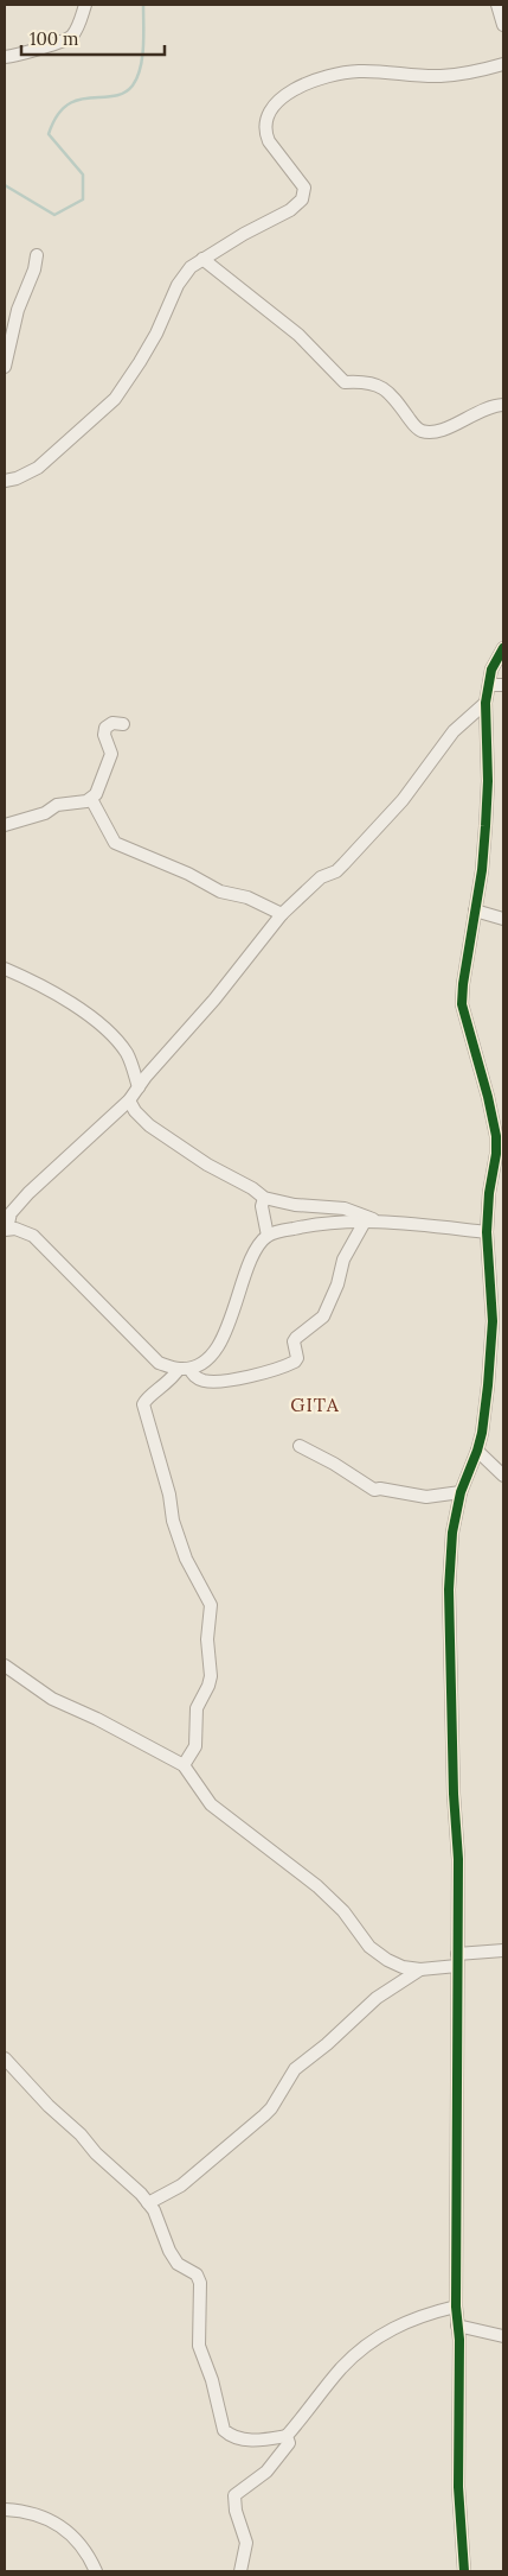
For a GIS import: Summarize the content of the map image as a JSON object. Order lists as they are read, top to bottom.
{
  "districts": ["GITA"],
  "scale_bar": "100 m"
}
